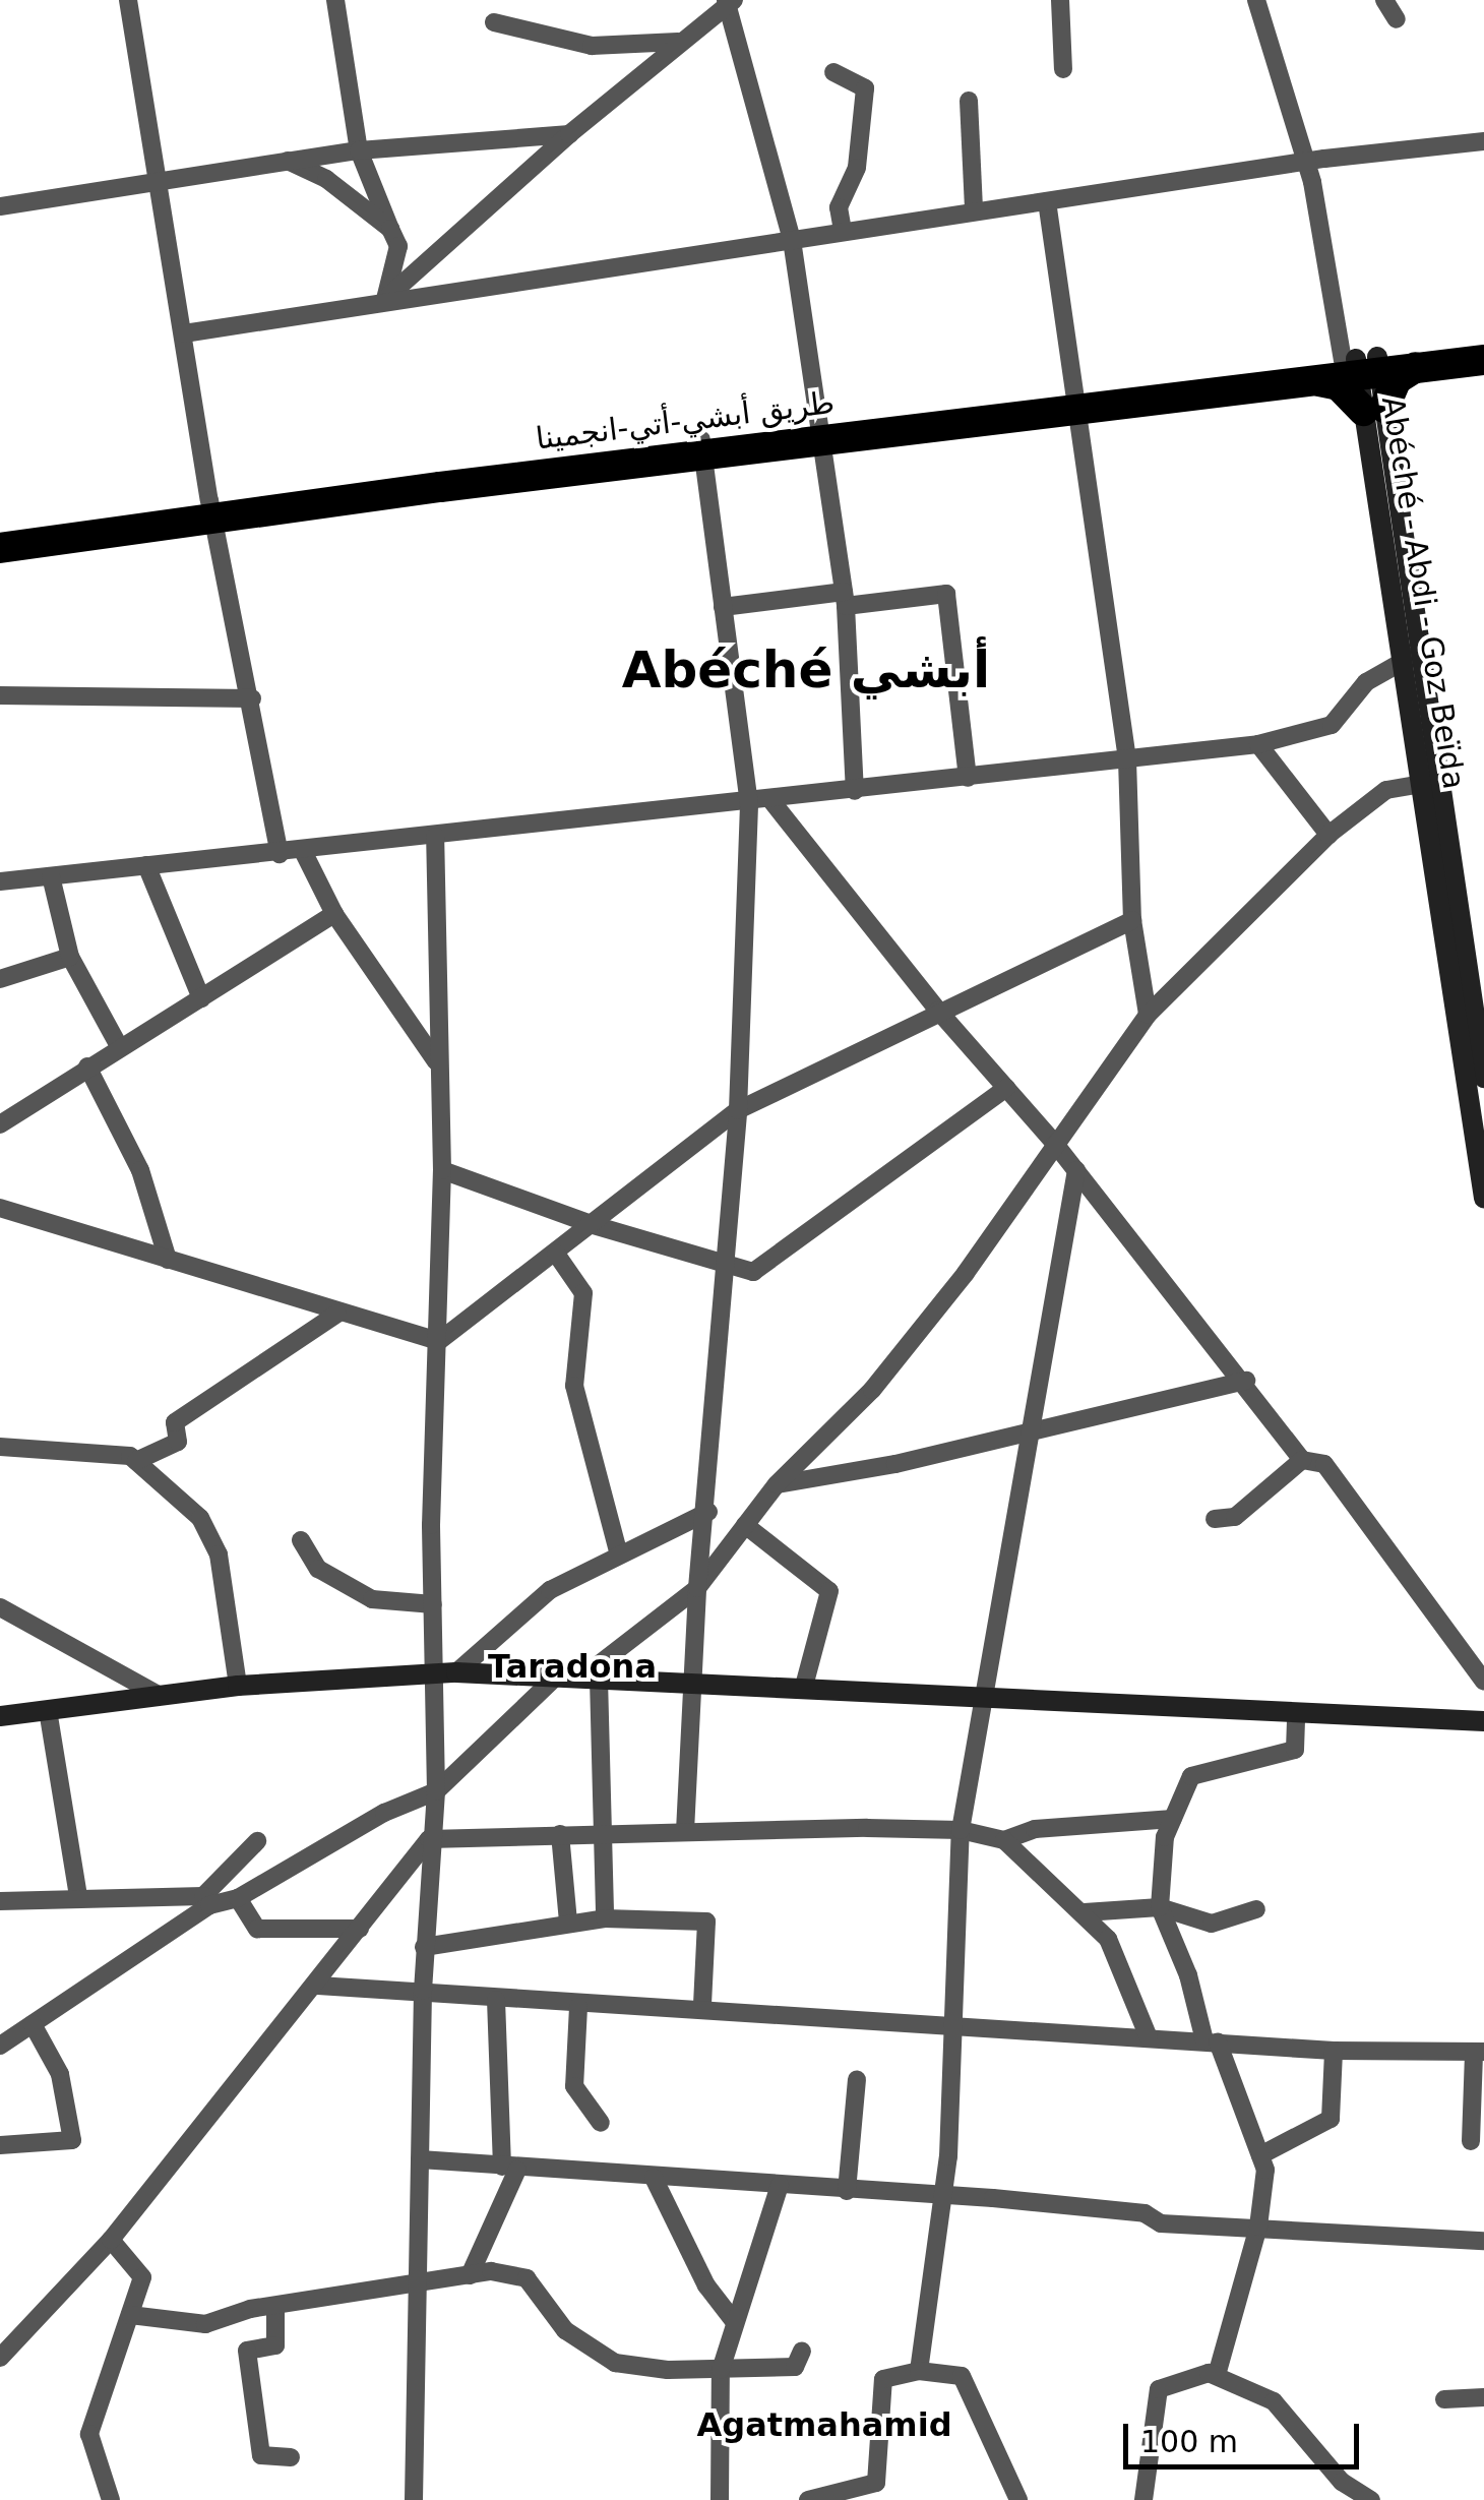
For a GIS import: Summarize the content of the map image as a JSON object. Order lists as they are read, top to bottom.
{
  "streets": {
    "street": ["Abéché - Abdi - Goz Beïda"]
  },
  "districts": ["Abéché أبشي", "Taradona", "Agatmahamid"],
  "scale_bar": "100 m"
}
